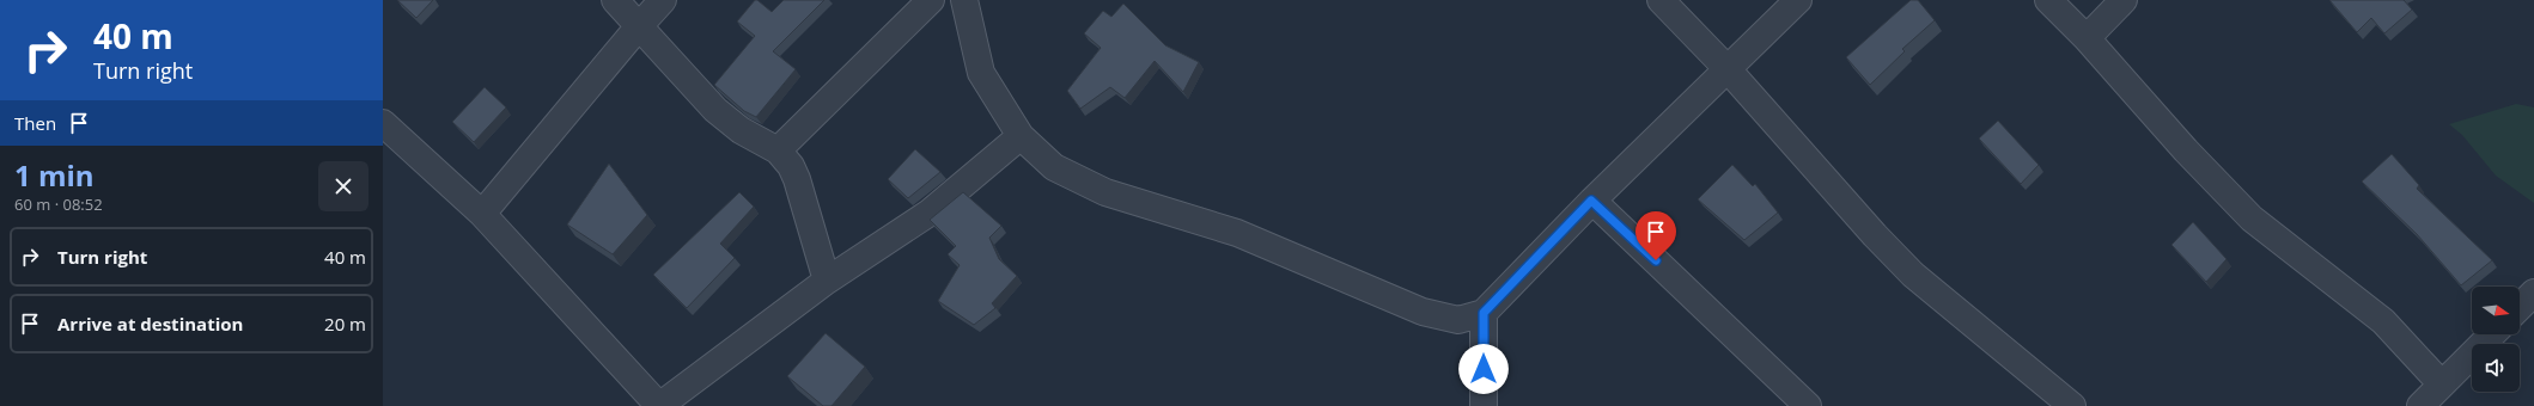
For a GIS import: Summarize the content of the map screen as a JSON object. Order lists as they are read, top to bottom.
{
  "north": "right",
  "page": {
    "turn": ["40 m", "Turn right"],
    "then": "Then",
    "heading": ["1 min", "60 m · 08:52"],
    "list": [
      {
        "name": "Turn right",
        "value": "40 m"
      },
      {
        "name": "Arrive at destination",
        "value": "20 m"
      }
    ]
  }
}
